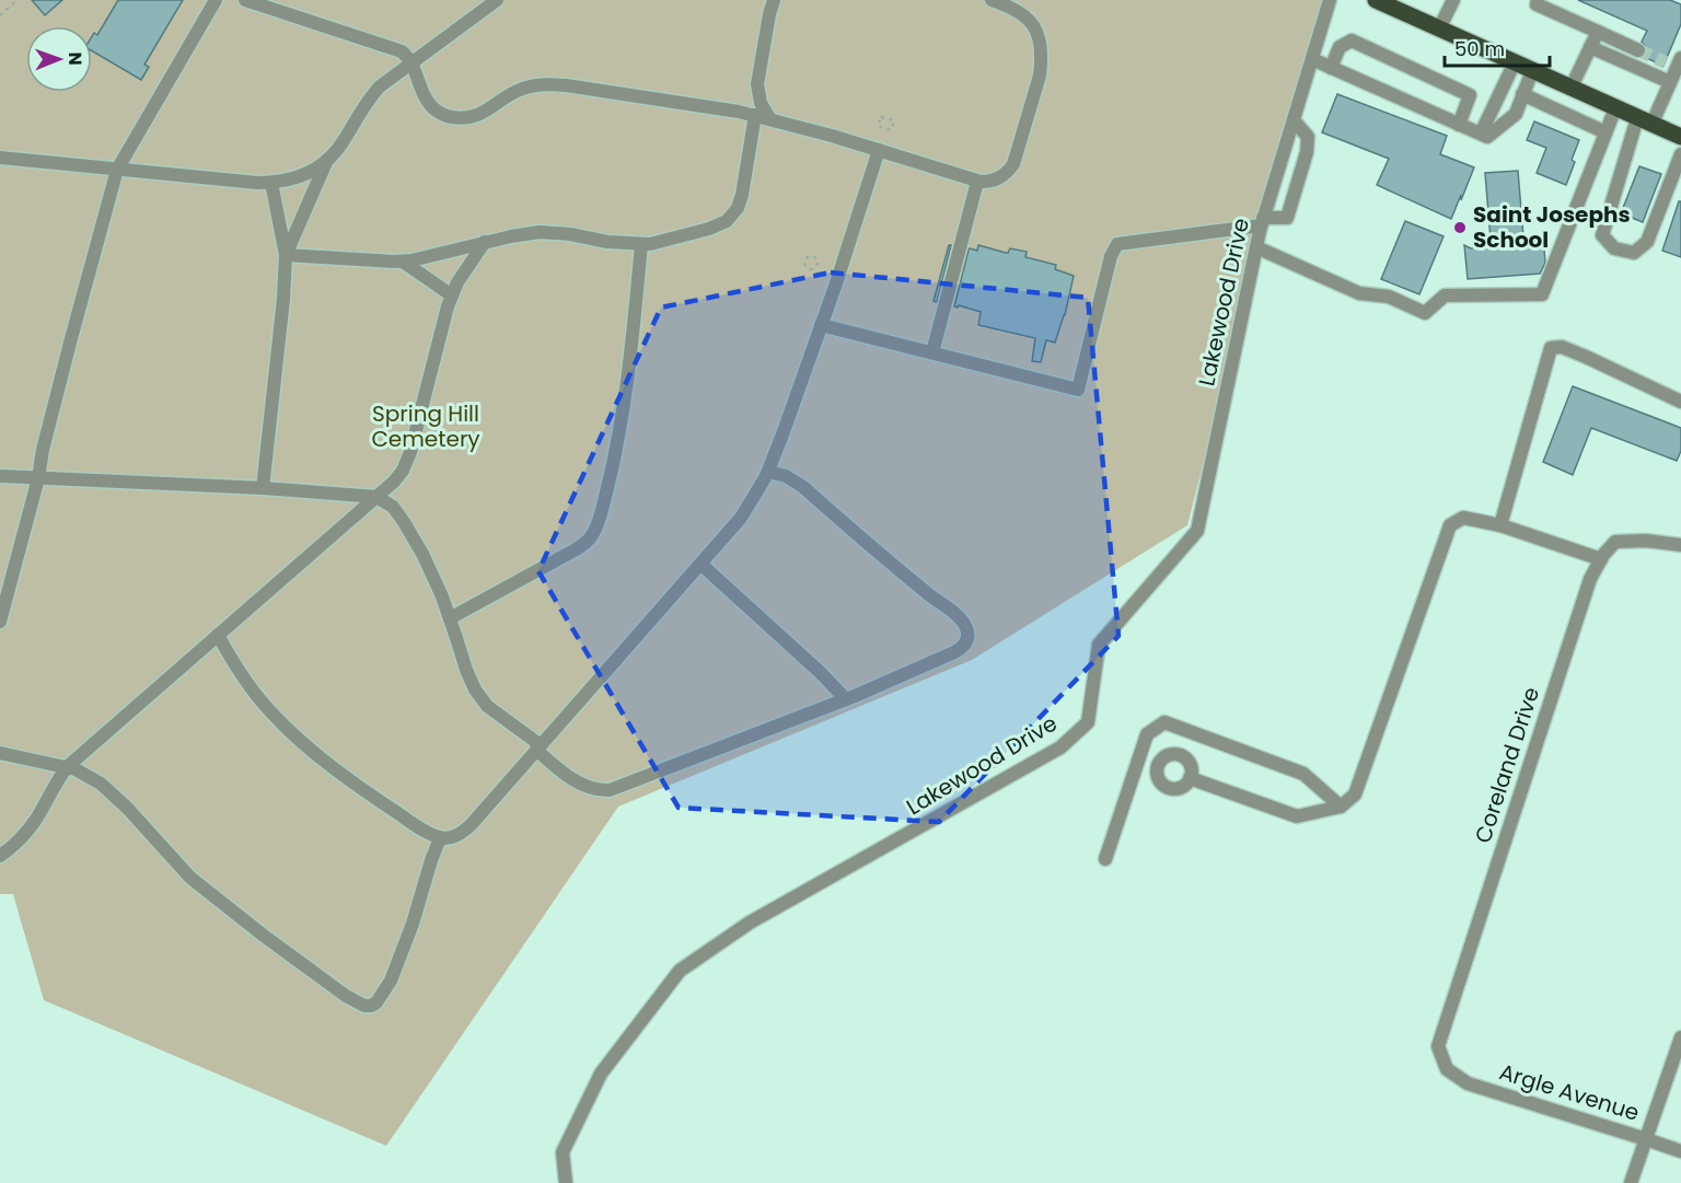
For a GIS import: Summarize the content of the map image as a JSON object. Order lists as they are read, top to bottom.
{
  "streets": {
    "street": ["Lakewood Drive", "Coreland Drive", "Argle Avenue"]
  },
  "crossings": [
    ["Coreland Drive", "Argle Avenue"]
  ],
  "parks": ["Spring Hill Cemetery"],
  "places": ["Saint Josephs School"],
  "scale_bar": "50 m",
  "north": "right"
}
